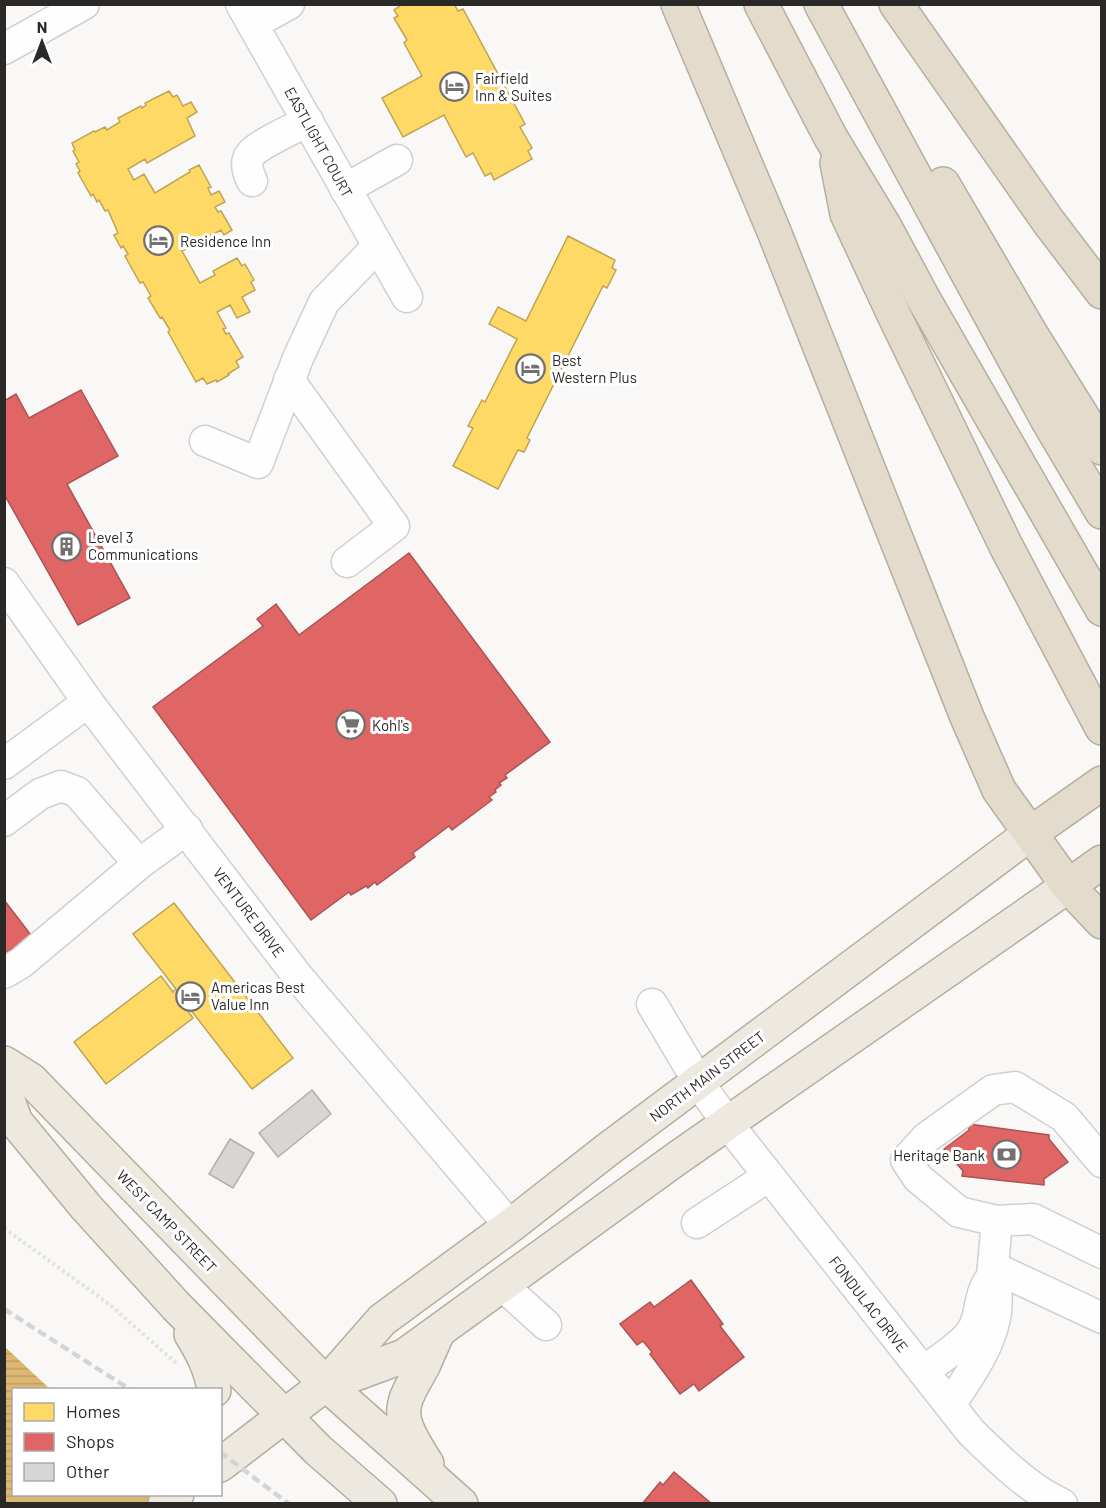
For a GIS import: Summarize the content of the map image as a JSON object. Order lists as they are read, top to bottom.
{
  "streets": {
    "highway": ["NORTH MAIN STREET"],
    "main road": ["WEST CAMP STREET"],
    "street": ["EASTLIGHT COURT", "VENTURE DRIVE", "FONDULAC DRIVE"]
  },
  "crossings": [
    ["VENTURE DRIVE", "NORTH MAIN STREET"],
    ["NORTH MAIN STREET", "WEST CAMP STREET"],
    ["NORTH MAIN STREET", "FONDULAC DRIVE"]
  ],
  "places": {
    "hotel": [
      "Fairfield Inn & Suites",
      "Residence Inn",
      "Best Western Plus",
      "Americas Best Value Inn"
    ],
    "building": ["Level 3 Communications"],
    "supermarket": ["Kohl's"],
    "bank": ["Heritage Bank"]
  },
  "legend": ["Homes", "Shops", "Other"],
  "north": "top"
}
